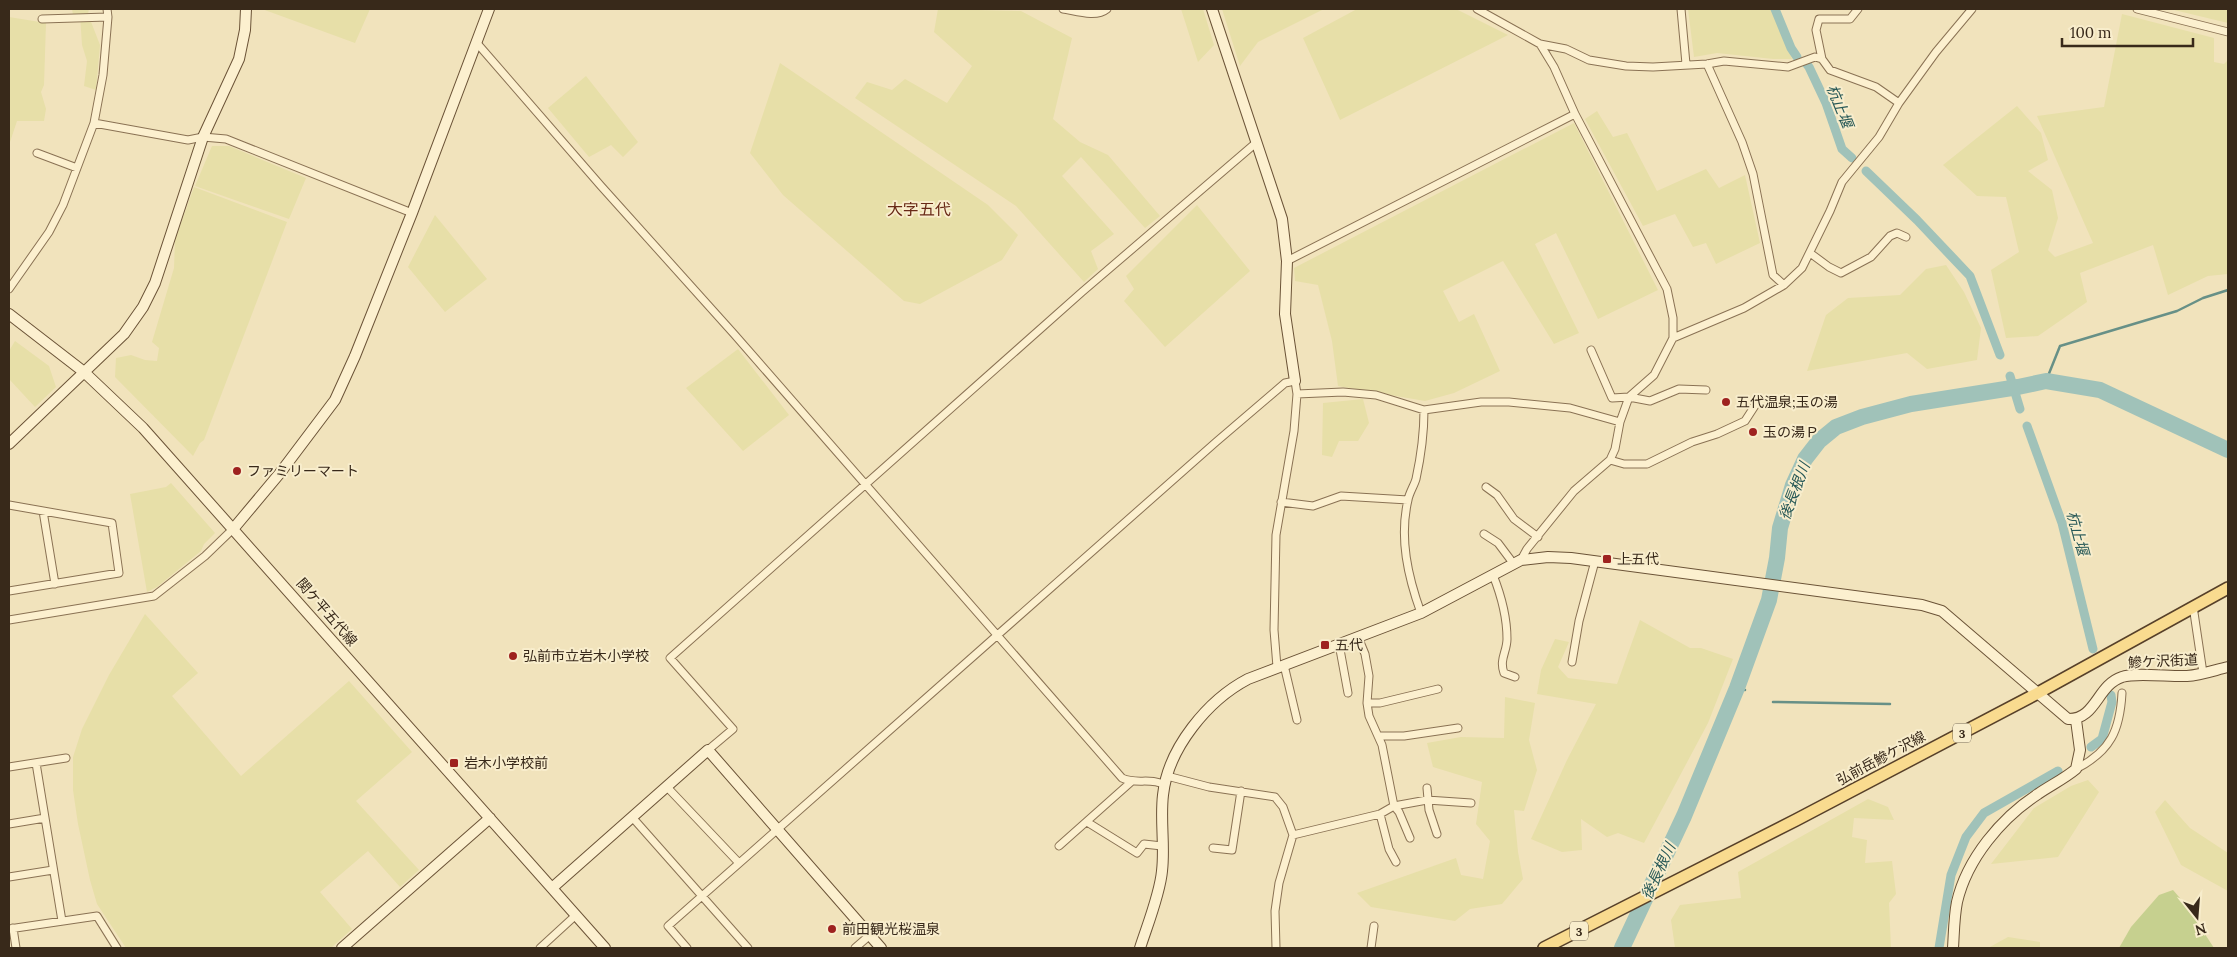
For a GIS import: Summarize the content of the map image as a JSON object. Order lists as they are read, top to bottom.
{
  "streets": {
    "main road": ["3", "弘前岳鰺ケ沢線"],
    "street": ["関ケ平五代線", "鰺ケ沢街道"]
  },
  "districts": ["大字五代"],
  "water": ["杭止堰", "後長根川"],
  "places": {
    "other": [
      "五代温泉;玉の湯",
      "玉の湯Ｐ",
      "ファミリーマート",
      "弘前市立岩木小学校",
      "前田観光桜温泉"
    ],
    "transit": ["上五代", "五代", "岩木小学校前"]
  },
  "scale_bar": "100 m",
  "north": "bottom"
}
